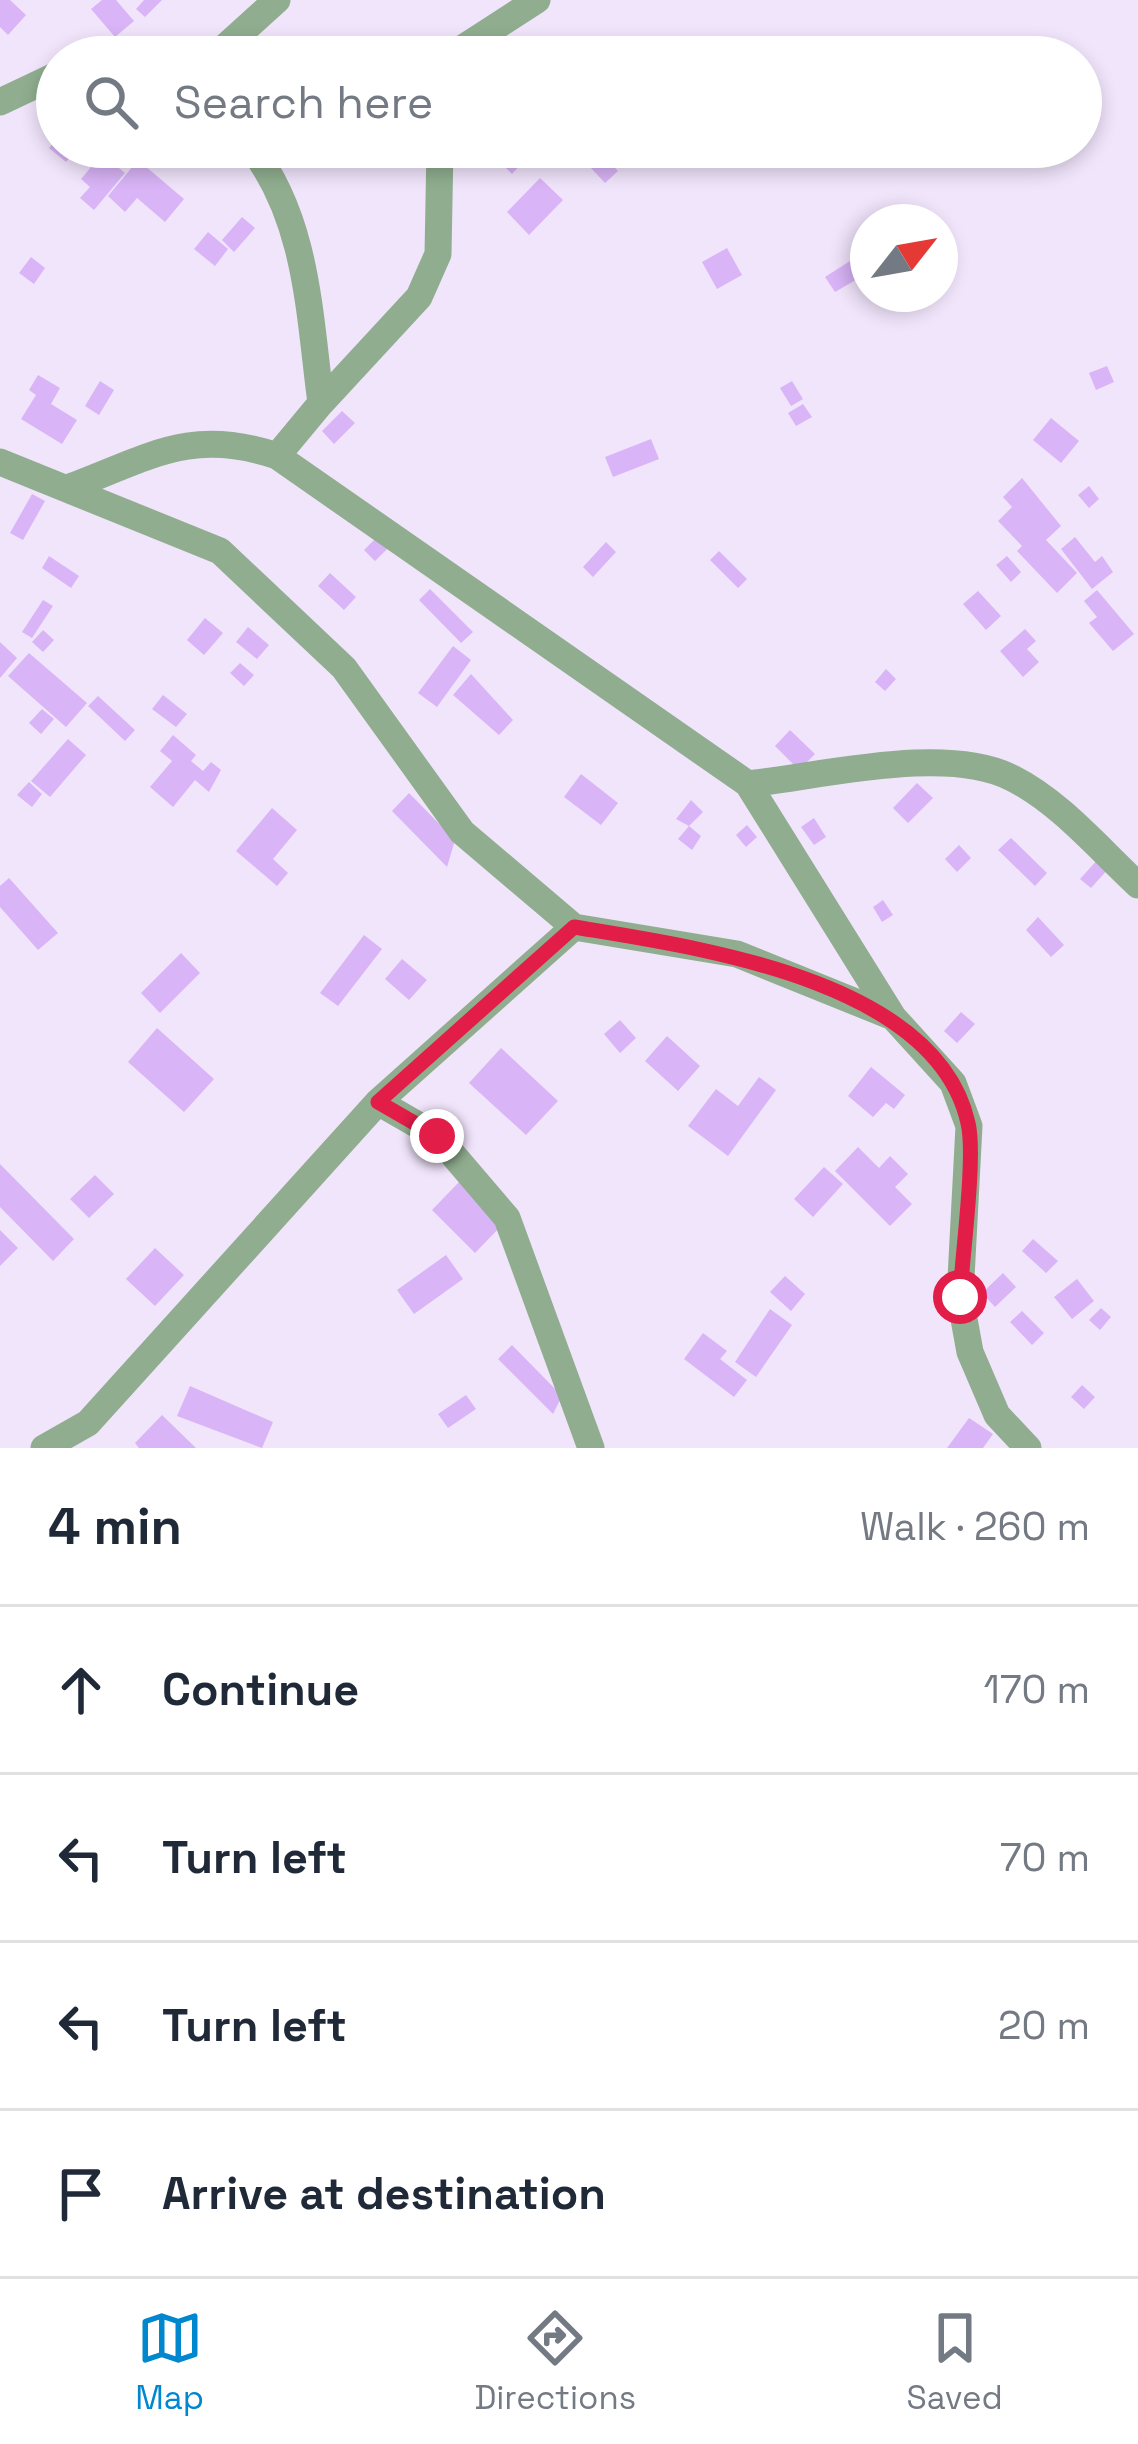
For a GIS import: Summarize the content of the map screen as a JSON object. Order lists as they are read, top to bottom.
{
  "north": "top right",
  "page": {
    "search": "Search here",
    "heading": ["4 min", "Walk · 260 m"],
    "list": [
      ["Continue", "170 m"],
      ["Turn left", "70 m"],
      ["Turn left", "20 m"],
      "Arrive at destination"
    ],
    "nav": ["Map", "Directions", "Saved"]
  }
}
